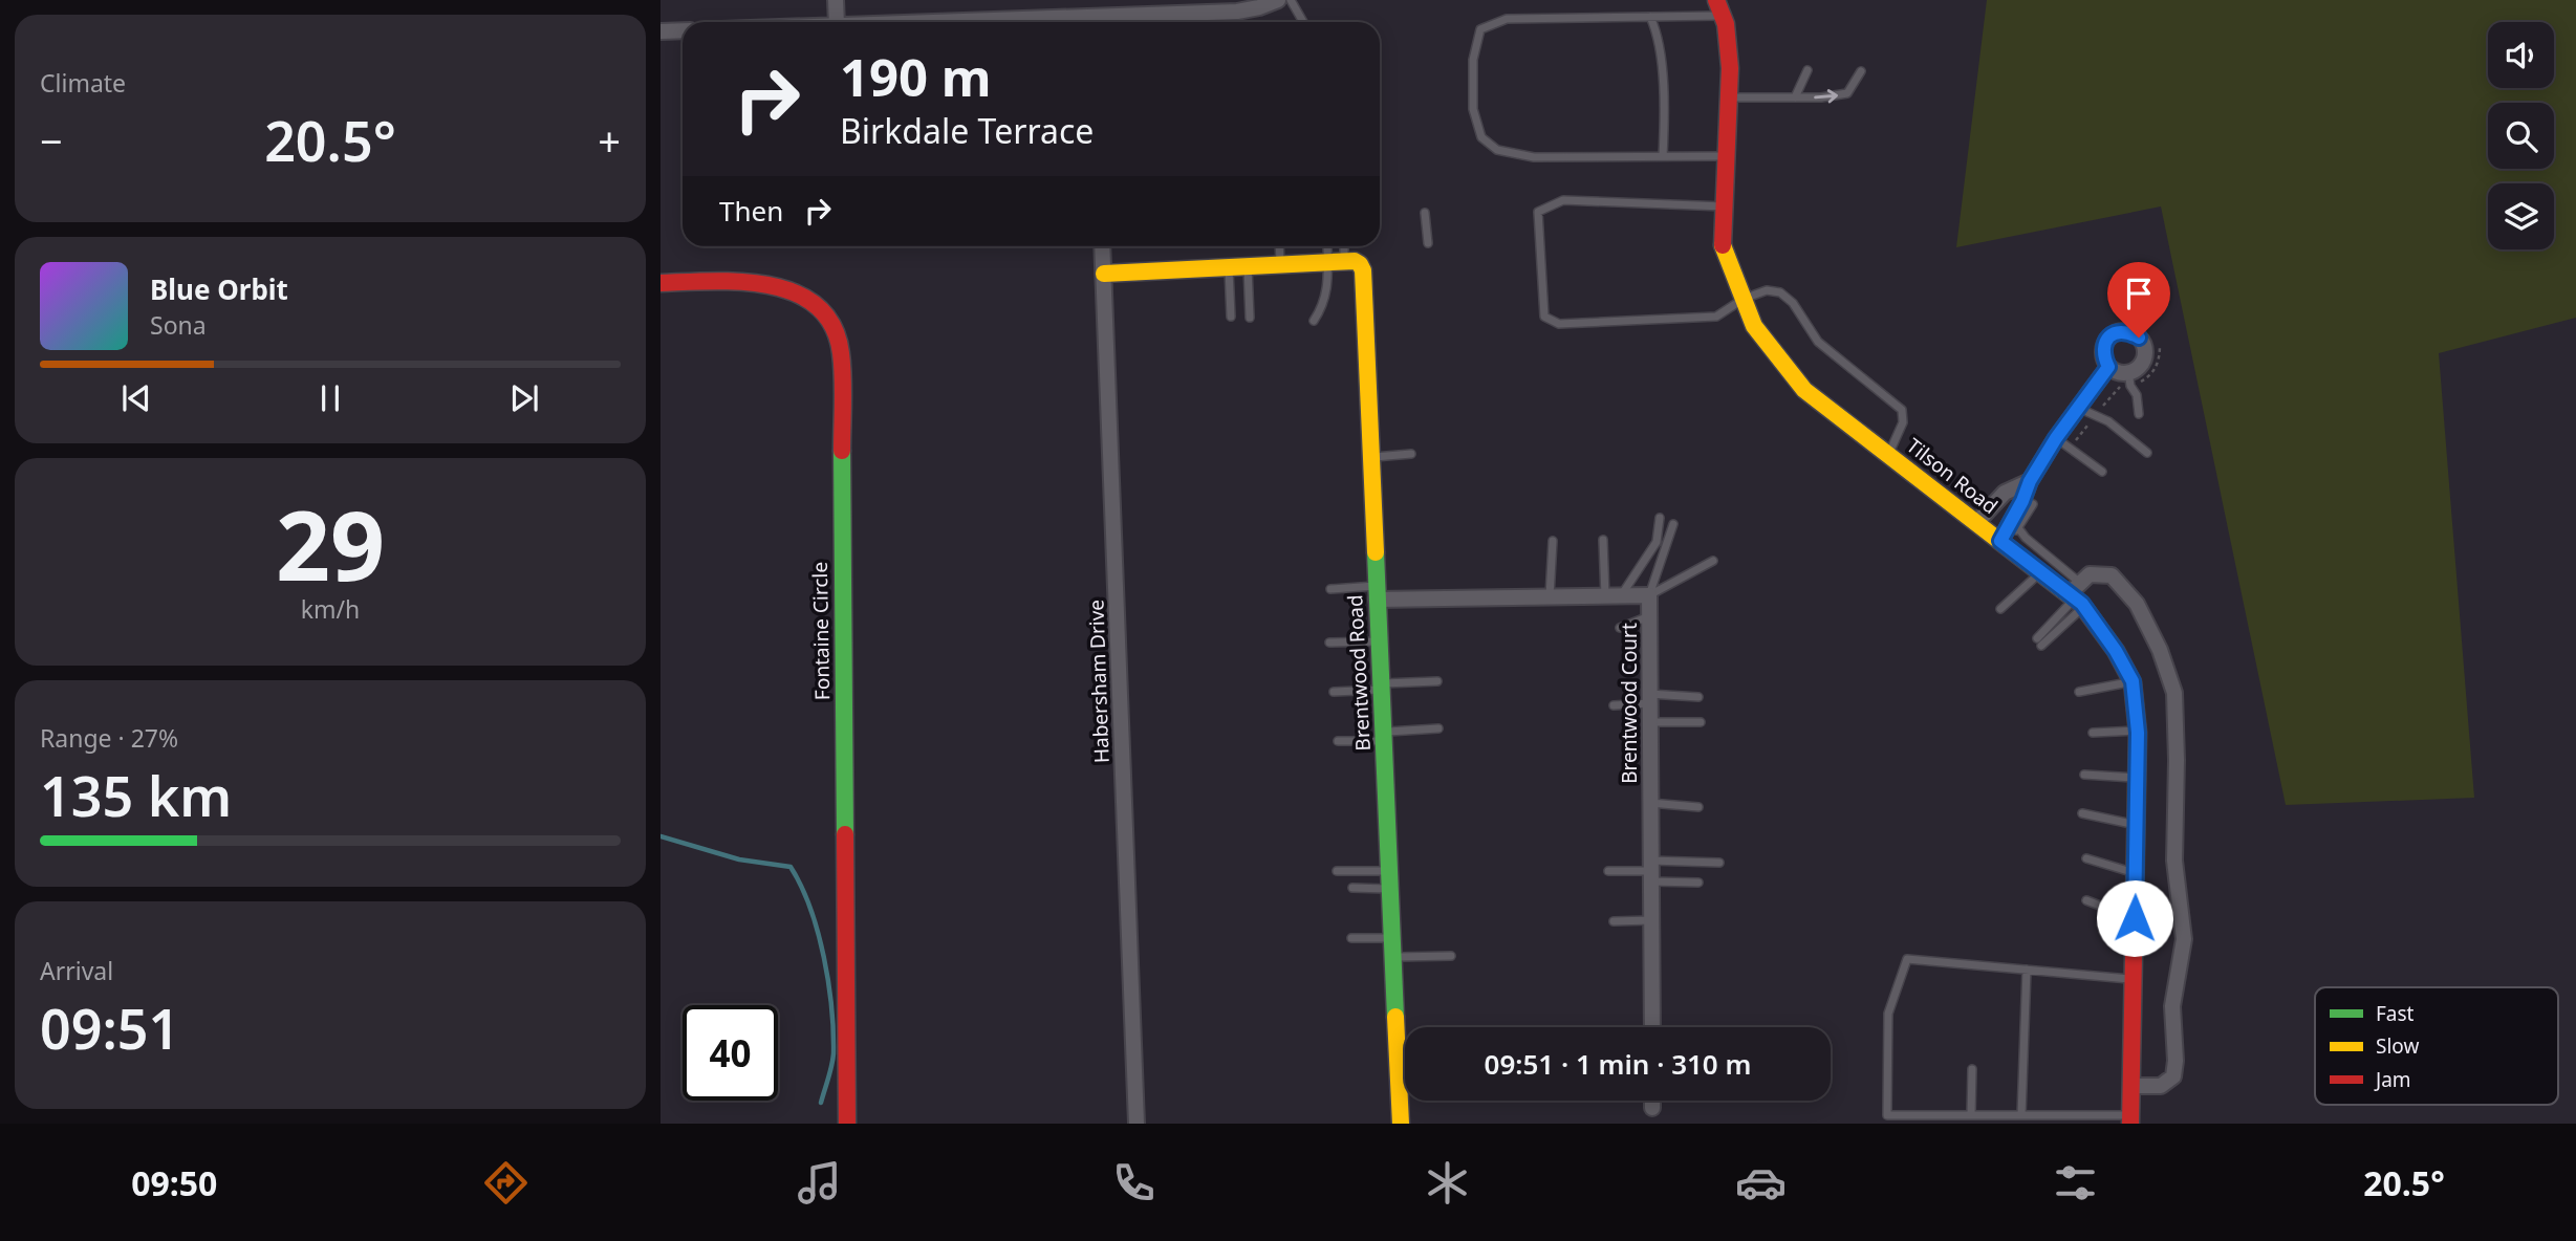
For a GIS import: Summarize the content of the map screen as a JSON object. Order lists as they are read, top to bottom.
{
  "streets": {
    "street": [
      "Tilson Road",
      "Fontaine Circle",
      "Brentwood Road",
      "Habersham Drive",
      "Brentwood Court"
    ]
  },
  "crossings": [
    ["Brentwood Road", "Brentwood Court"]
  ],
  "legend": ["Fast", "Slow", "Jam"],
  "page": {
    "tile": [
      "Climate",
      ["29", "km/h"],
      ["Range · 27%", "135 km"],
      ["Arrival", "09:51"]
    ],
    "turn": ["190 m", "Birkdale Terrace"],
    "heat": ["−", "20.5°", "+"],
    "then": "Then",
    "song": ["Blue Orbit", "Sona"],
    "limit": "40",
    "trip": "09:51 · 1 min · 310 m",
    "tabs": ["09:50", "20.5°"]
  }
}
